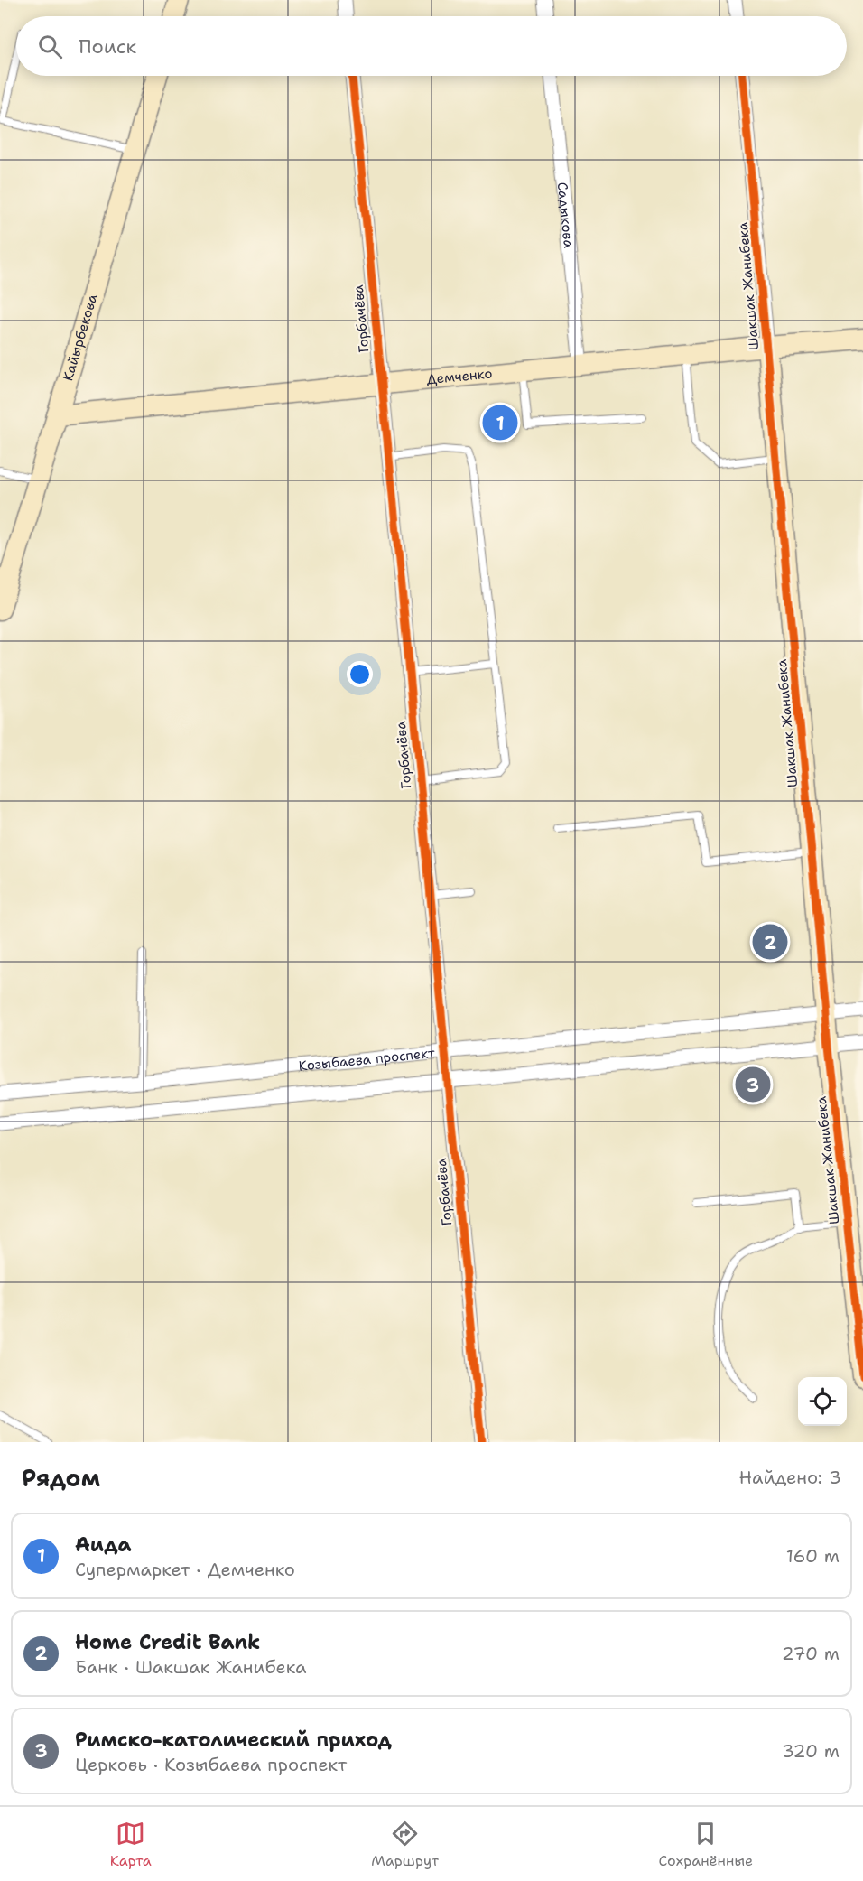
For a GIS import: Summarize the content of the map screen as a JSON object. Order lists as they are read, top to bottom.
{
  "streets": {
    "street": [
      "Садыкова",
      "Шакшак Жанибека",
      "Горбачёва",
      "Кайырбекова",
      "Демченко",
      "Козыбаева проспект"
    ]
  },
  "crossings": [
    ["Садыкова", "Демченко"],
    ["Шакшак Жанибека", "Демченко"],
    ["Шакшак Жанибека", "Козыбаева проспект"],
    ["Горбачёва", "Демченко"],
    ["Горбачёва", "Козыбаева проспект"],
    ["Кайырбекова", "Демченко"]
  ],
  "page": {
    "search": "Поиск",
    "pins": ["1", "2", "3"],
    "heading": ["Рядом", "Найдено: 3"],
    "list": [
      {
        "mark": "1",
        "name": "Аида",
        "note": "Супермаркет · Демченко",
        "value": "160 m"
      },
      {
        "mark": "2",
        "name": "Home Credit Bank",
        "note": "Банк · Шакшак Жанибека",
        "value": "270 m"
      },
      {
        "mark": "3",
        "name": "Римско-католический приход",
        "note": "Церковь · Козыбаева проспект",
        "value": "320 m"
      }
    ],
    "nav": ["Карта", "Маршрут", "Сохранённые"]
  }
}
